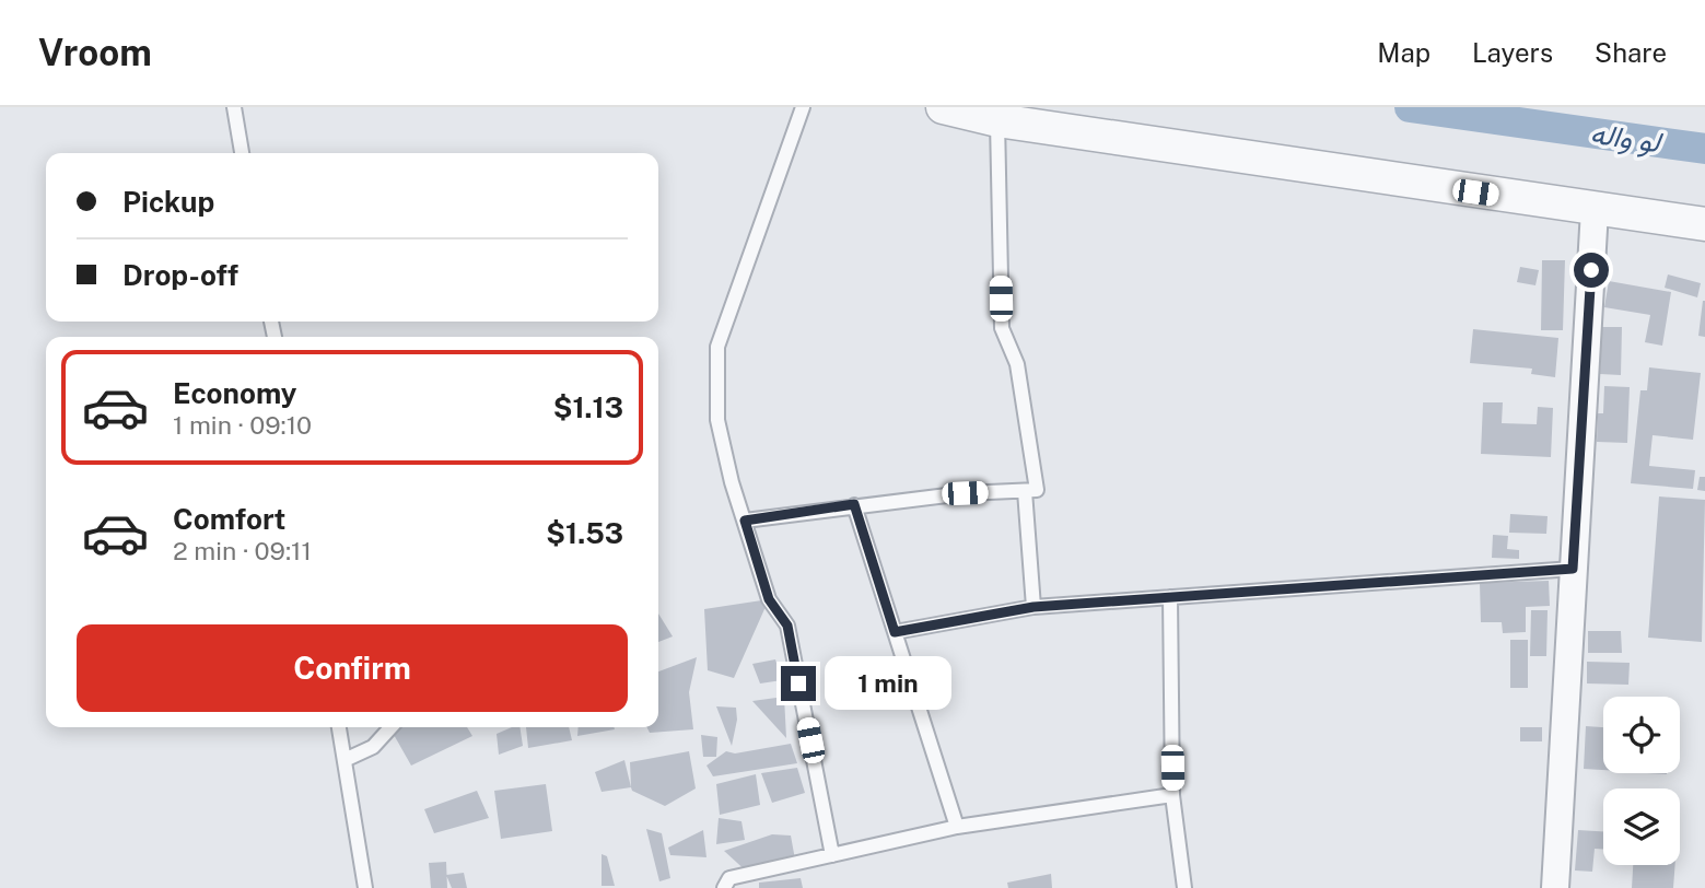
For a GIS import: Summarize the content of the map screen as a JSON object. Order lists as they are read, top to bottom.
{
  "water": ["لو واله"],
  "page": {
    "header": "Vroom",
    "nav": ["Map", "Layers", "Share"],
    "banner": ["Pickup", "Drop-off"],
    "list": [
      {
        "name": "Economy",
        "note": "1 min · 09:10",
        "value": "$1.13"
      },
      {
        "name": "Comfort",
        "note": "2 min · 09:11",
        "value": "$1.53"
      }
    ],
    "buttons": "Confirm",
    "bubble": "1 min"
  }
}
